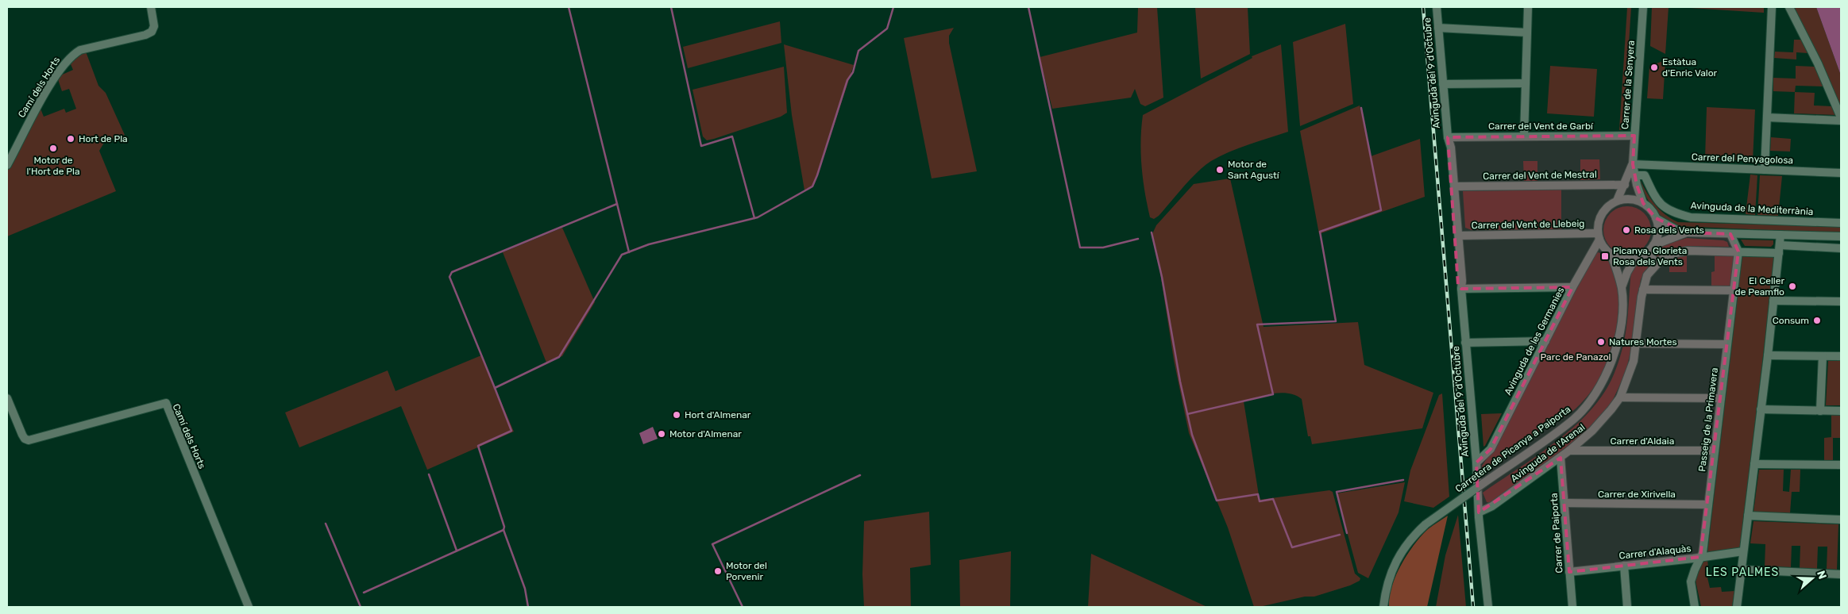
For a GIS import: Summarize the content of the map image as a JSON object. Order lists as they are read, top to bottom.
{
  "streets": {
    "street": [
      "Avinguda del 9 d'Octubre",
      "Carrer de la Senyera",
      "Camí dels Horts",
      "Carrer del Vent de Garbí",
      "Carrer del Penyagolosa",
      "Carrer del Vent de Mestral",
      "Avinguda de la Mediterrània",
      "Carrer del Vent de Llebeig",
      "Avinguda de les Germanies",
      "Passeig de la Primavera",
      "Carrer d'Aldaia",
      "Carretera de Picanya a Paiporta",
      "Avinguda de l'Arenal",
      "Carrer de Xirivella",
      "Carrer de Paiporta",
      "Carrer d'Alaquàs"
    ]
  },
  "crossings": [
    ["Avinguda del 9 d'Octubre", "Carrer del Vent de Garbí"],
    ["Avinguda del 9 d'Octubre", "Carrer del Vent de Mestral"],
    ["Avinguda del 9 d'Octubre", "Carrer del Vent de Llebeig"],
    ["Avinguda del 9 d'Octubre", "Avinguda de les Germanies"],
    ["Avinguda del 9 d'Octubre", "Avinguda de l'Arenal"],
    ["Carrer de la Senyera", "Carrer del Vent de Garbí"],
    ["Carrer de la Senyera", "Carrer del Penyagolosa"],
    ["Carrer de la Senyera", "Carrer del Vent de Mestral"],
    ["Carrer de la Senyera", "Avinguda de la Mediterrània"],
    ["Carrer de la Senyera", "Carrer del Vent de Llebeig"],
    ["Carrer de la Senyera", "Avinguda de les Germanies"],
    ["Carrer de la Senyera", "Carretera de Picanya a Paiporta"],
    ["Carrer del Vent de Llebeig", "Avinguda de les Germanies"],
    ["Carrer del Vent de Llebeig", "Carretera de Picanya a Paiporta"],
    ["Avinguda de les Germanies", "Carretera de Picanya a Paiporta"],
    ["Passeig de la Primavera", "Carrer d'Aldaia"],
    ["Passeig de la Primavera", "Avinguda de l'Arenal"],
    ["Passeig de la Primavera", "Carrer de Xirivella"],
    ["Passeig de la Primavera", "Carrer d'Alaquàs"],
    ["Carrer d'Aldaia", "Avinguda de l'Arenal"],
    ["Avinguda de l'Arenal", "Carrer de Paiporta"],
    ["Carrer de Xirivella", "Carrer de Paiporta"],
    ["Carrer de Paiporta", "Carrer d'Alaquàs"]
  ],
  "districts": ["LES PALMES"],
  "parks": ["Parc de Panazol"],
  "places": {
    "other": [
      "Estàtua d'Enric Valor",
      "Hort de Pla",
      "Motor de l'Hort de Pla",
      "Motor de Sant Agustí",
      "Rosa dels Vents",
      "El Celler de Peamflo",
      "Consum",
      "Natures Mortes",
      "Hort d'Almenar",
      "Motor d'Almenar",
      "Motor del Porvenir"
    ],
    "transit": ["Picanya, Glorieta Rosa dels Vents"]
  },
  "north": "right"
}
